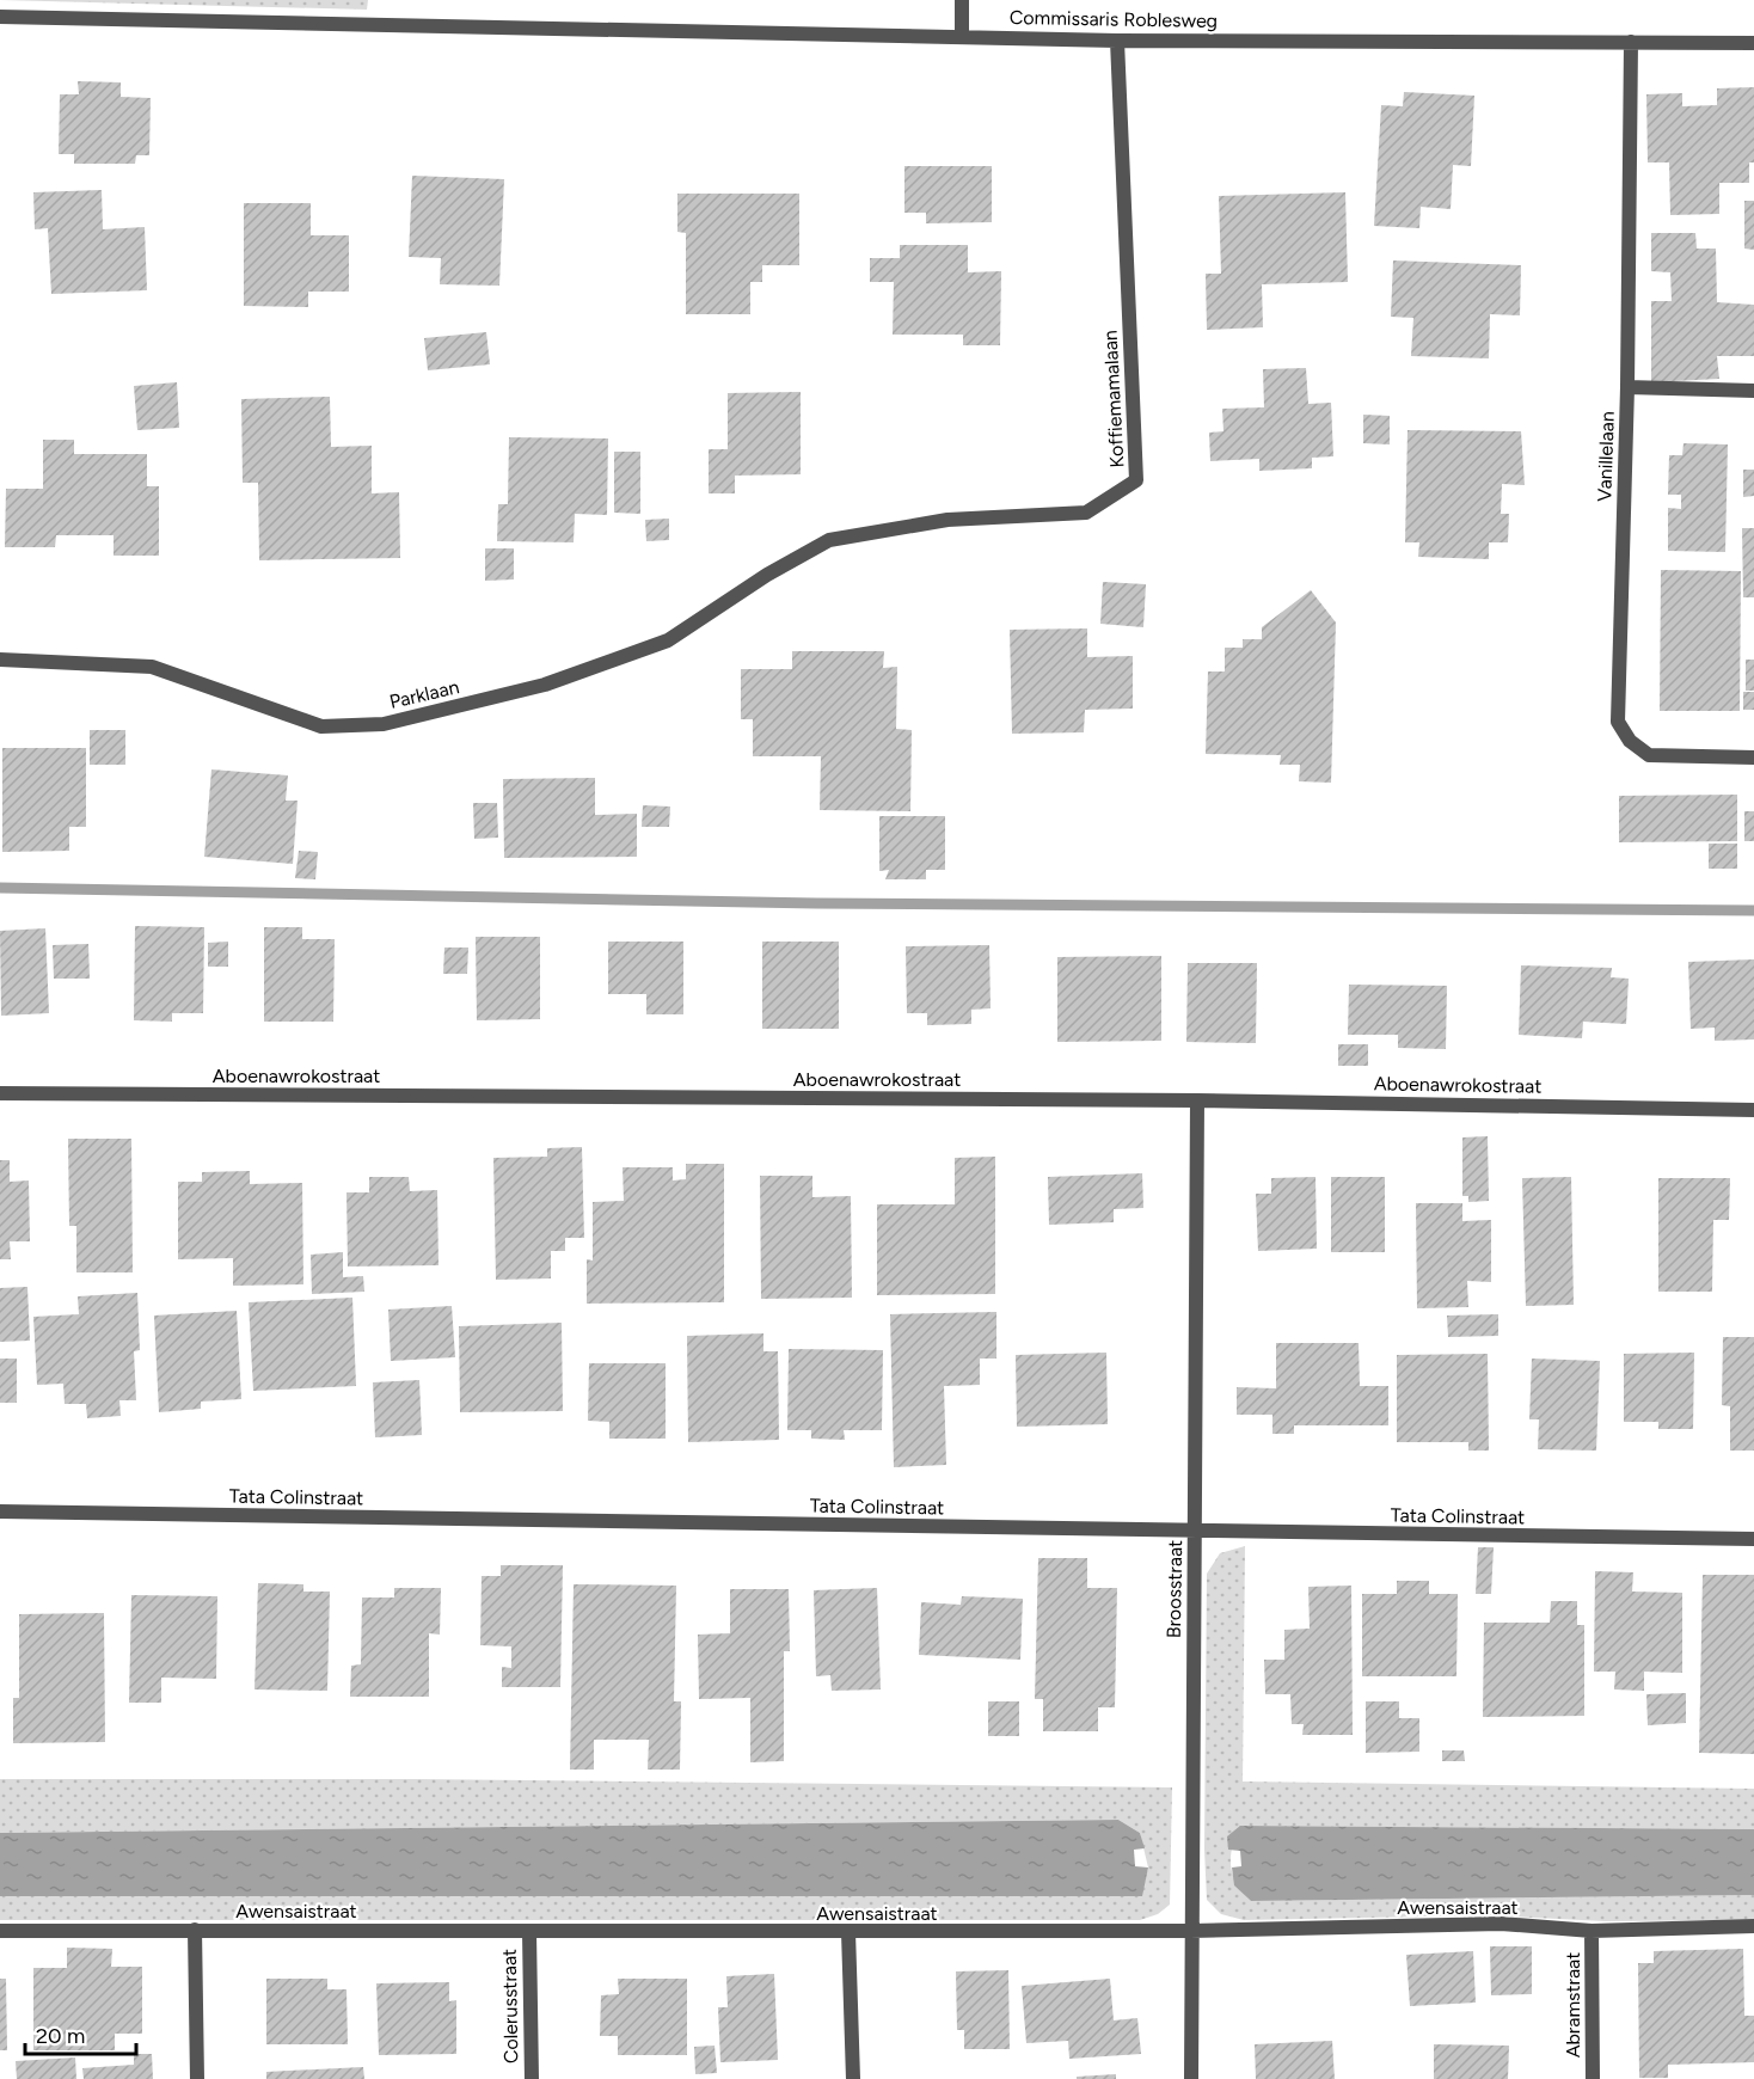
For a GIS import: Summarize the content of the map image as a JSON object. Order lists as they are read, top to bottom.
{
  "streets": {
    "street": [
      "Commissaris Roblesweg",
      "Koffiemamalaan",
      "Vanillelaan",
      "Parklaan",
      "Aboenawrokostraat",
      "Tata Colinstraat",
      "Broosstraat",
      "Awensaistraat",
      "Abramstraat",
      "Colerusstraat"
    ]
  },
  "crossings": [
    ["Commissaris Roblesweg", "Koffiemamalaan"],
    ["Commissaris Roblesweg", "Vanillelaan"],
    ["Koffiemamalaan", "Parklaan"],
    ["Aboenawrokostraat", "Broosstraat"],
    ["Tata Colinstraat", "Broosstraat"],
    ["Broosstraat", "Awensaistraat"],
    ["Awensaistraat", "Abramstraat"],
    ["Awensaistraat", "Colerusstraat"]
  ],
  "scale_bar": "20 m"
}
